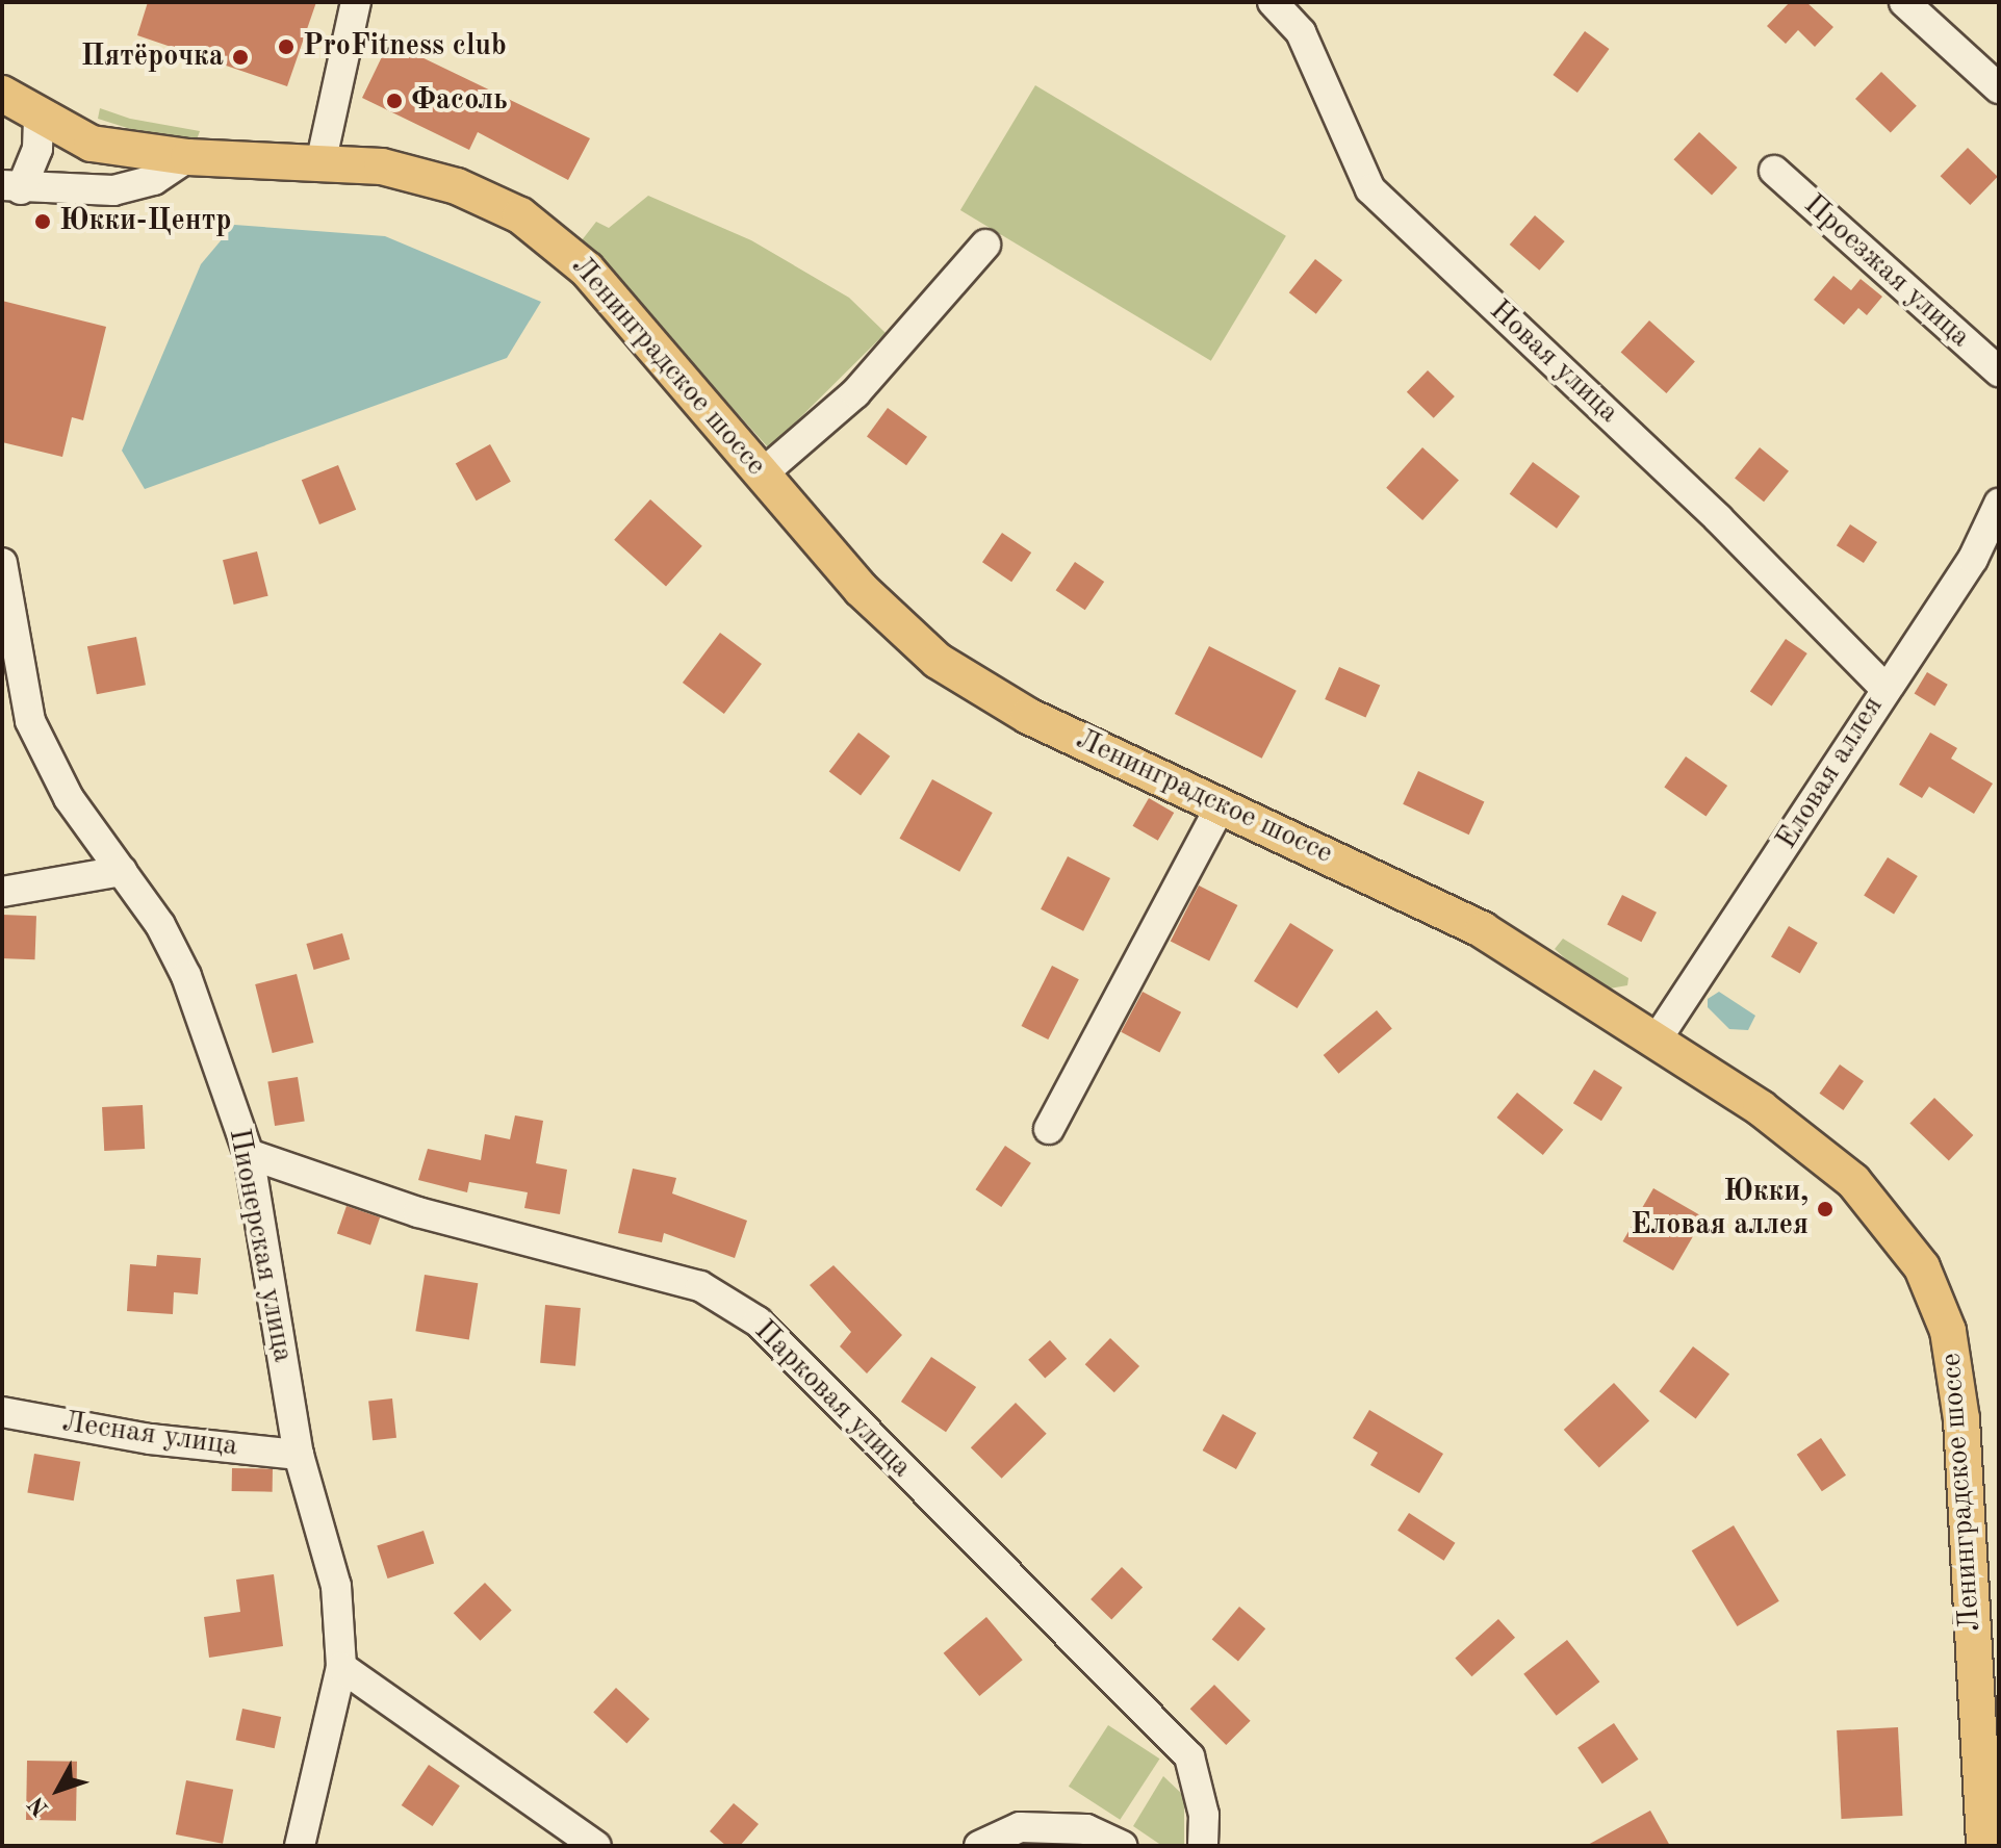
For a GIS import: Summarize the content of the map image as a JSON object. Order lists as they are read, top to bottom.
{
  "streets": {
    "main road": ["Ленинградское шоссе"],
    "street": [
      "Проезжая улица",
      "Новая улица",
      "Еловая аллея",
      "Пионерская улица",
      "Парковая улица",
      "Лесная улица"
    ]
  },
  "crossings": [
    ["Новая улица", "Еловая аллея"],
    ["Ленинградское шоссе", "Еловая аллея"],
    ["Пионерская улица", "Парковая улица"],
    ["Пионерская улица", "Лесная улица"]
  ],
  "places": [
    "ProFitness club",
    "Пятёрочка",
    "Фасоль",
    "Юкки-Центр",
    "Юкки, Еловая аллея"
  ],
  "north": "bottom left"
}
